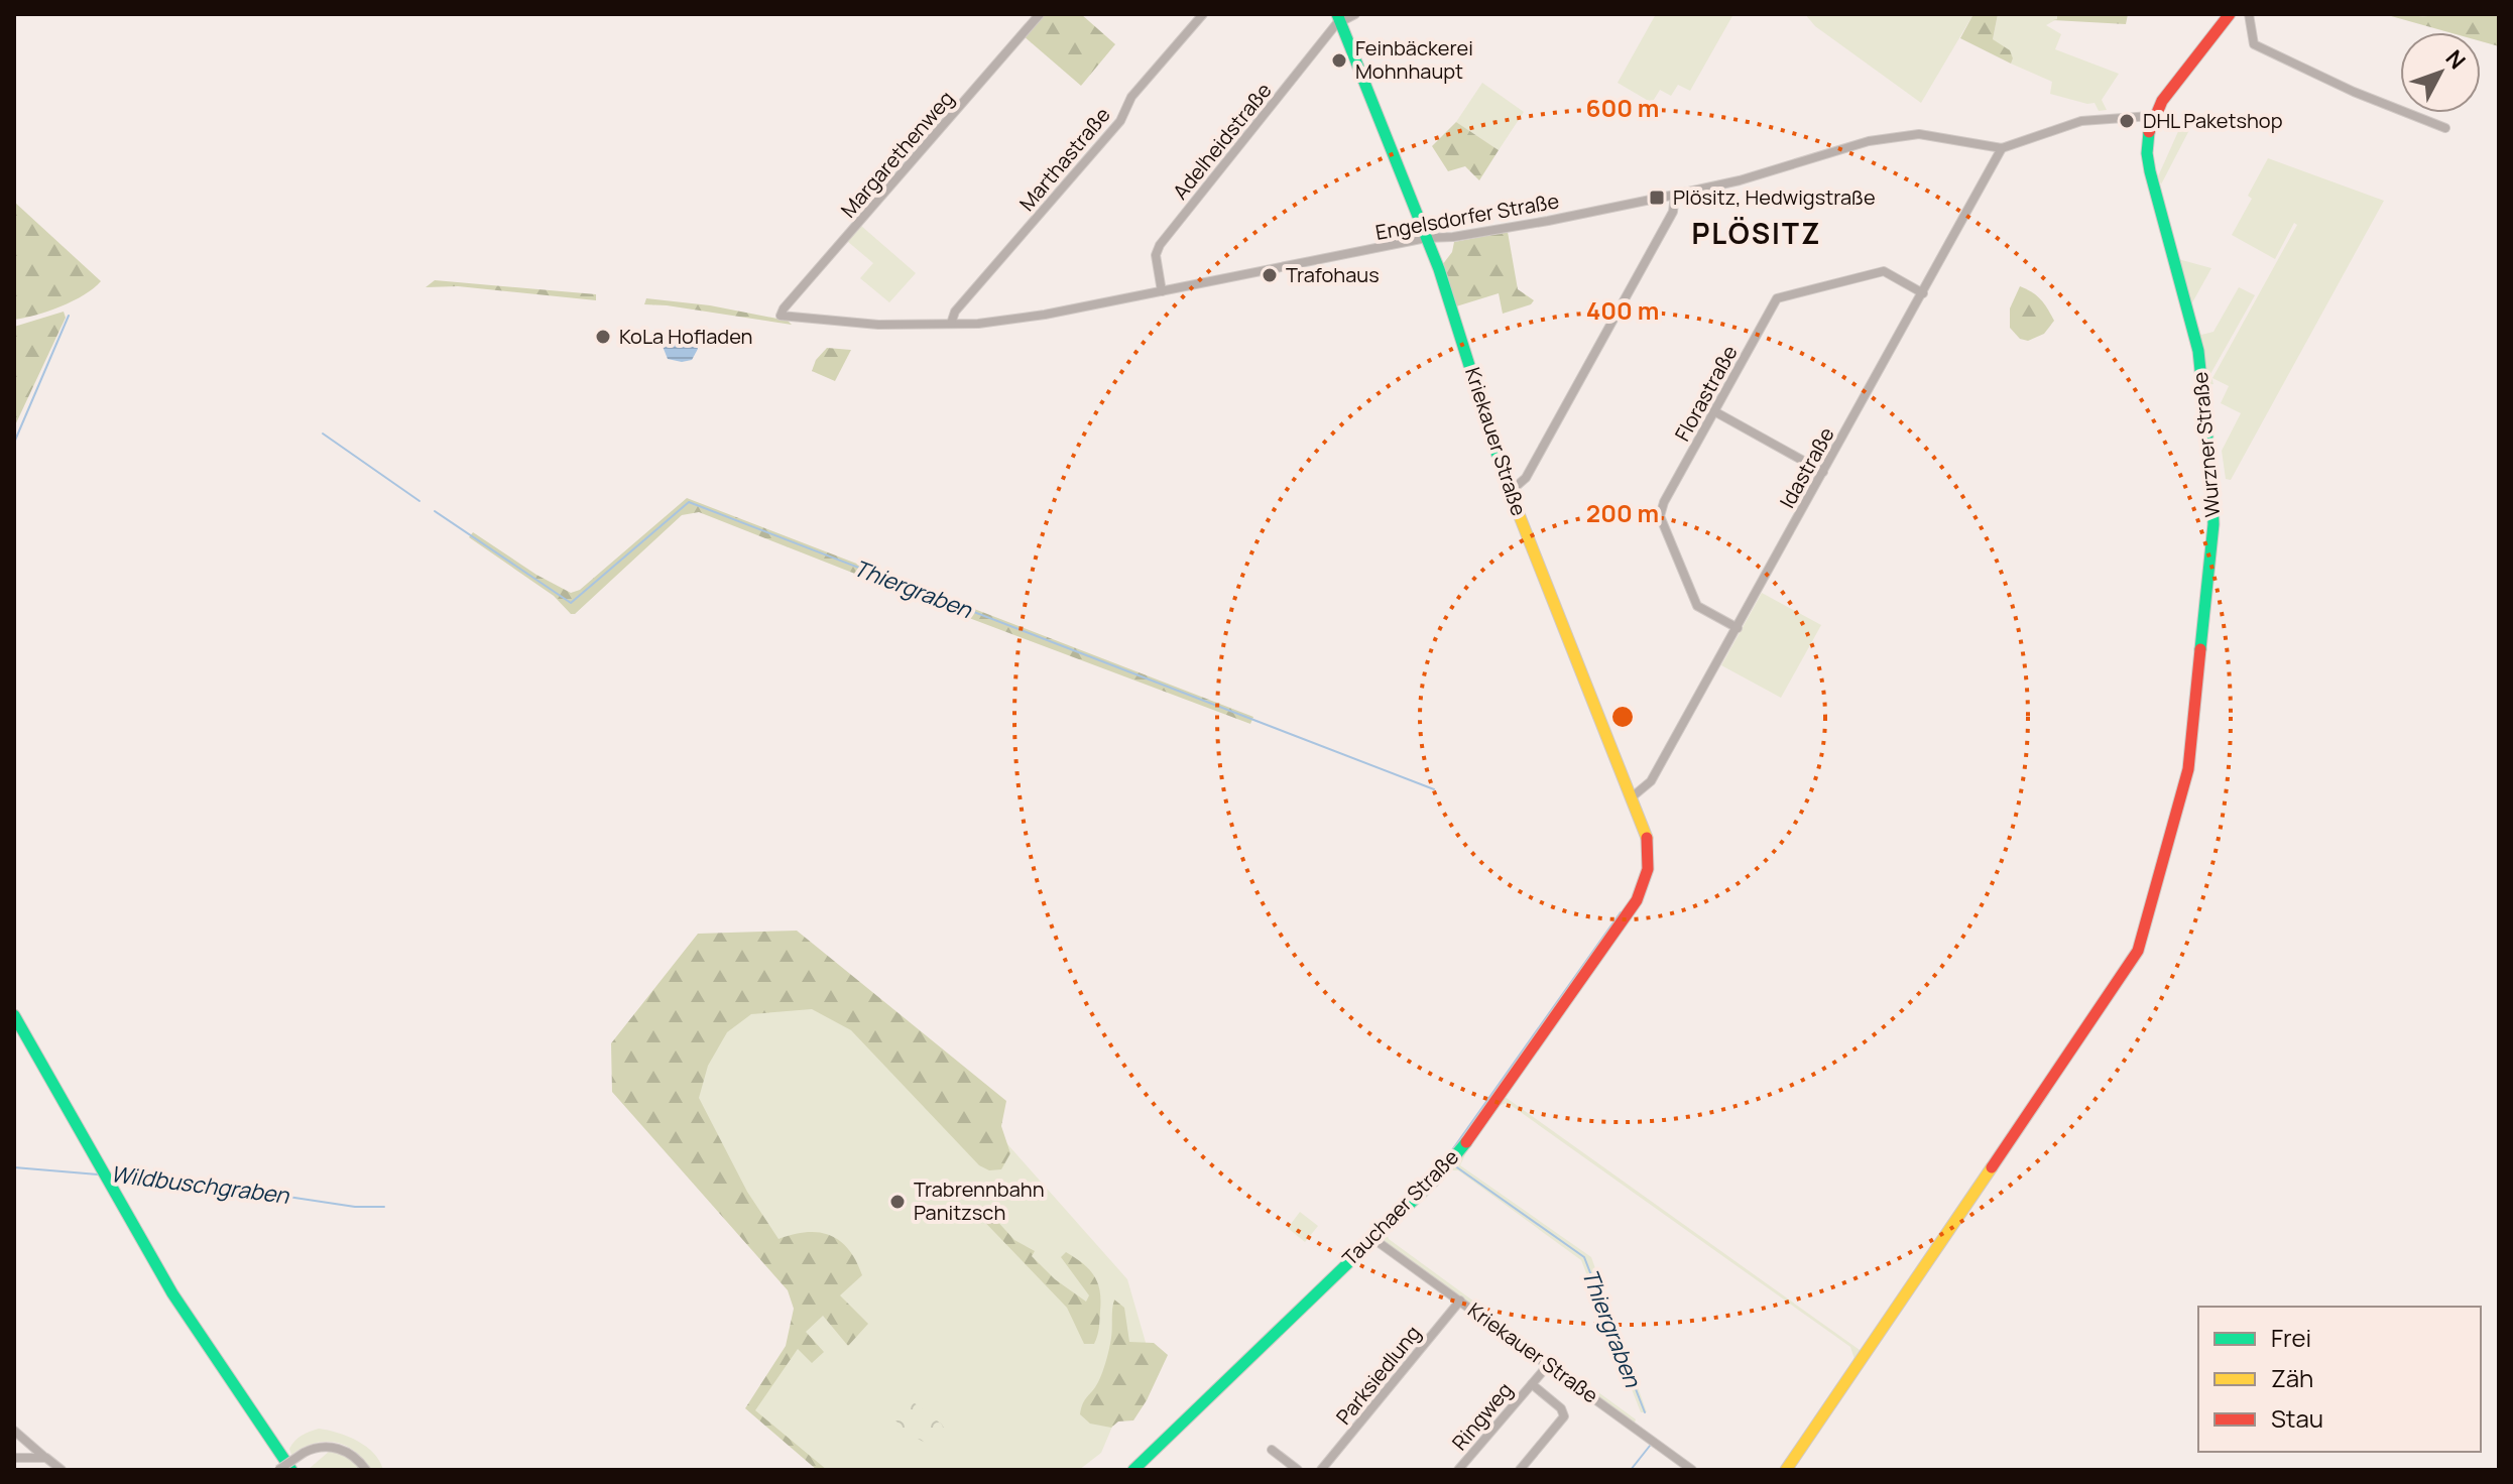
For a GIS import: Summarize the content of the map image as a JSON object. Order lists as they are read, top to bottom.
{
  "streets": {
    "street": [
      "Adelheidstraße",
      "Margarethenweg",
      "Marthastraße",
      "Engelsdorfer Straße",
      "Florastraße",
      "Kriekauer Straße",
      "Wurzner Straße",
      "Idastraße",
      "Tauchaer Straße",
      "Parksiedlung",
      "Ringweg"
    ]
  },
  "crossings": [
    ["Adelheidstraße", "Engelsdorfer Straße"],
    ["Adelheidstraße", "Kriekauer Straße"],
    ["Margarethenweg", "Engelsdorfer Straße"],
    ["Marthastraße", "Engelsdorfer Straße"],
    ["Engelsdorfer Straße", "Kriekauer Straße"],
    ["Engelsdorfer Straße", "Wurzner Straße"],
    ["Engelsdorfer Straße", "Idastraße"],
    ["Florastraße", "Idastraße"],
    ["Kriekauer Straße", "Idastraße"],
    ["Kriekauer Straße", "Tauchaer Straße"],
    ["Kriekauer Straße", "Parksiedlung"],
    ["Kriekauer Straße", "Ringweg"]
  ],
  "districts": ["PLÖSITZ"],
  "water": ["Thiergraben", "Wildbuschgraben"],
  "places": {
    "other": [
      "Feinbäckerei Mohnhaupt",
      "DHL Paketshop",
      "Trafohaus",
      "KoLa Hofladen",
      "Trabrennbahn Panitzsch"
    ],
    "transit": ["Plösitz, Hedwigstraße"]
  },
  "legend": ["Frei", "Zäh", "Stau"],
  "north": "top right",
  "rings": ["600 m", "400 m", "200 m"]
}
